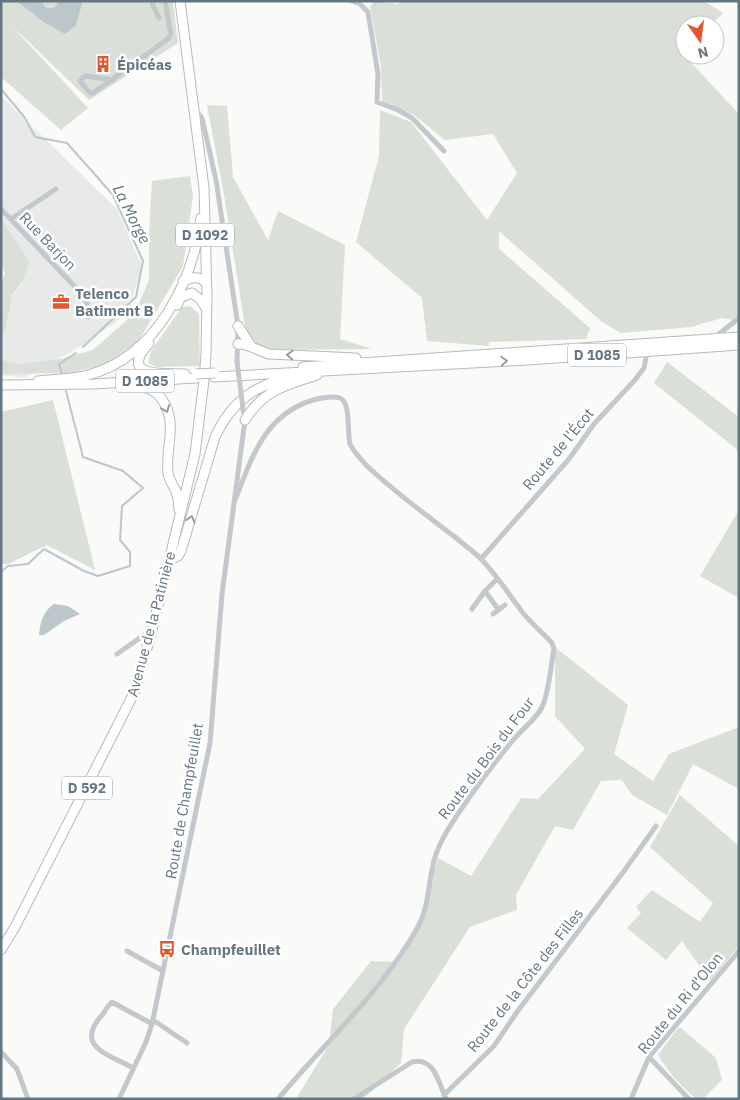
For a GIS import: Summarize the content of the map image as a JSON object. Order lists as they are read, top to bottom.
{
  "streets": {
    "main road": [
      "D 1092",
      "D 1085",
      "Avenue de la Patinière",
      "D 592"
    ],
    "street": [
      "Rue Barjon",
      "Route de l'Écot",
      "Route du Bois du Four",
      "Route de Champfeuillet",
      "Route de la Côte des Filles",
      "Route du Ri d'Olon"
    ]
  },
  "crossings": [
    ["D 1092", "D 1085"],
    ["D 1092", "D 592"],
    ["D 1092", "Route de Champfeuillet"],
    ["D 1085", "Route de l'Écot"],
    ["D 1085", "D 592"],
    ["Route de l'Écot", "Route du Bois du Four"],
    ["Avenue de la Patinière", "D 592"],
    ["Route du Bois du Four", "Route de Champfeuillet"]
  ],
  "water": ["La Morge"],
  "places": {
    "building": ["Épicéas"],
    "office": ["Telenco Batiment B"],
    "bus stop": ["Champfeuillet"]
  },
  "north": "bottom"
}
